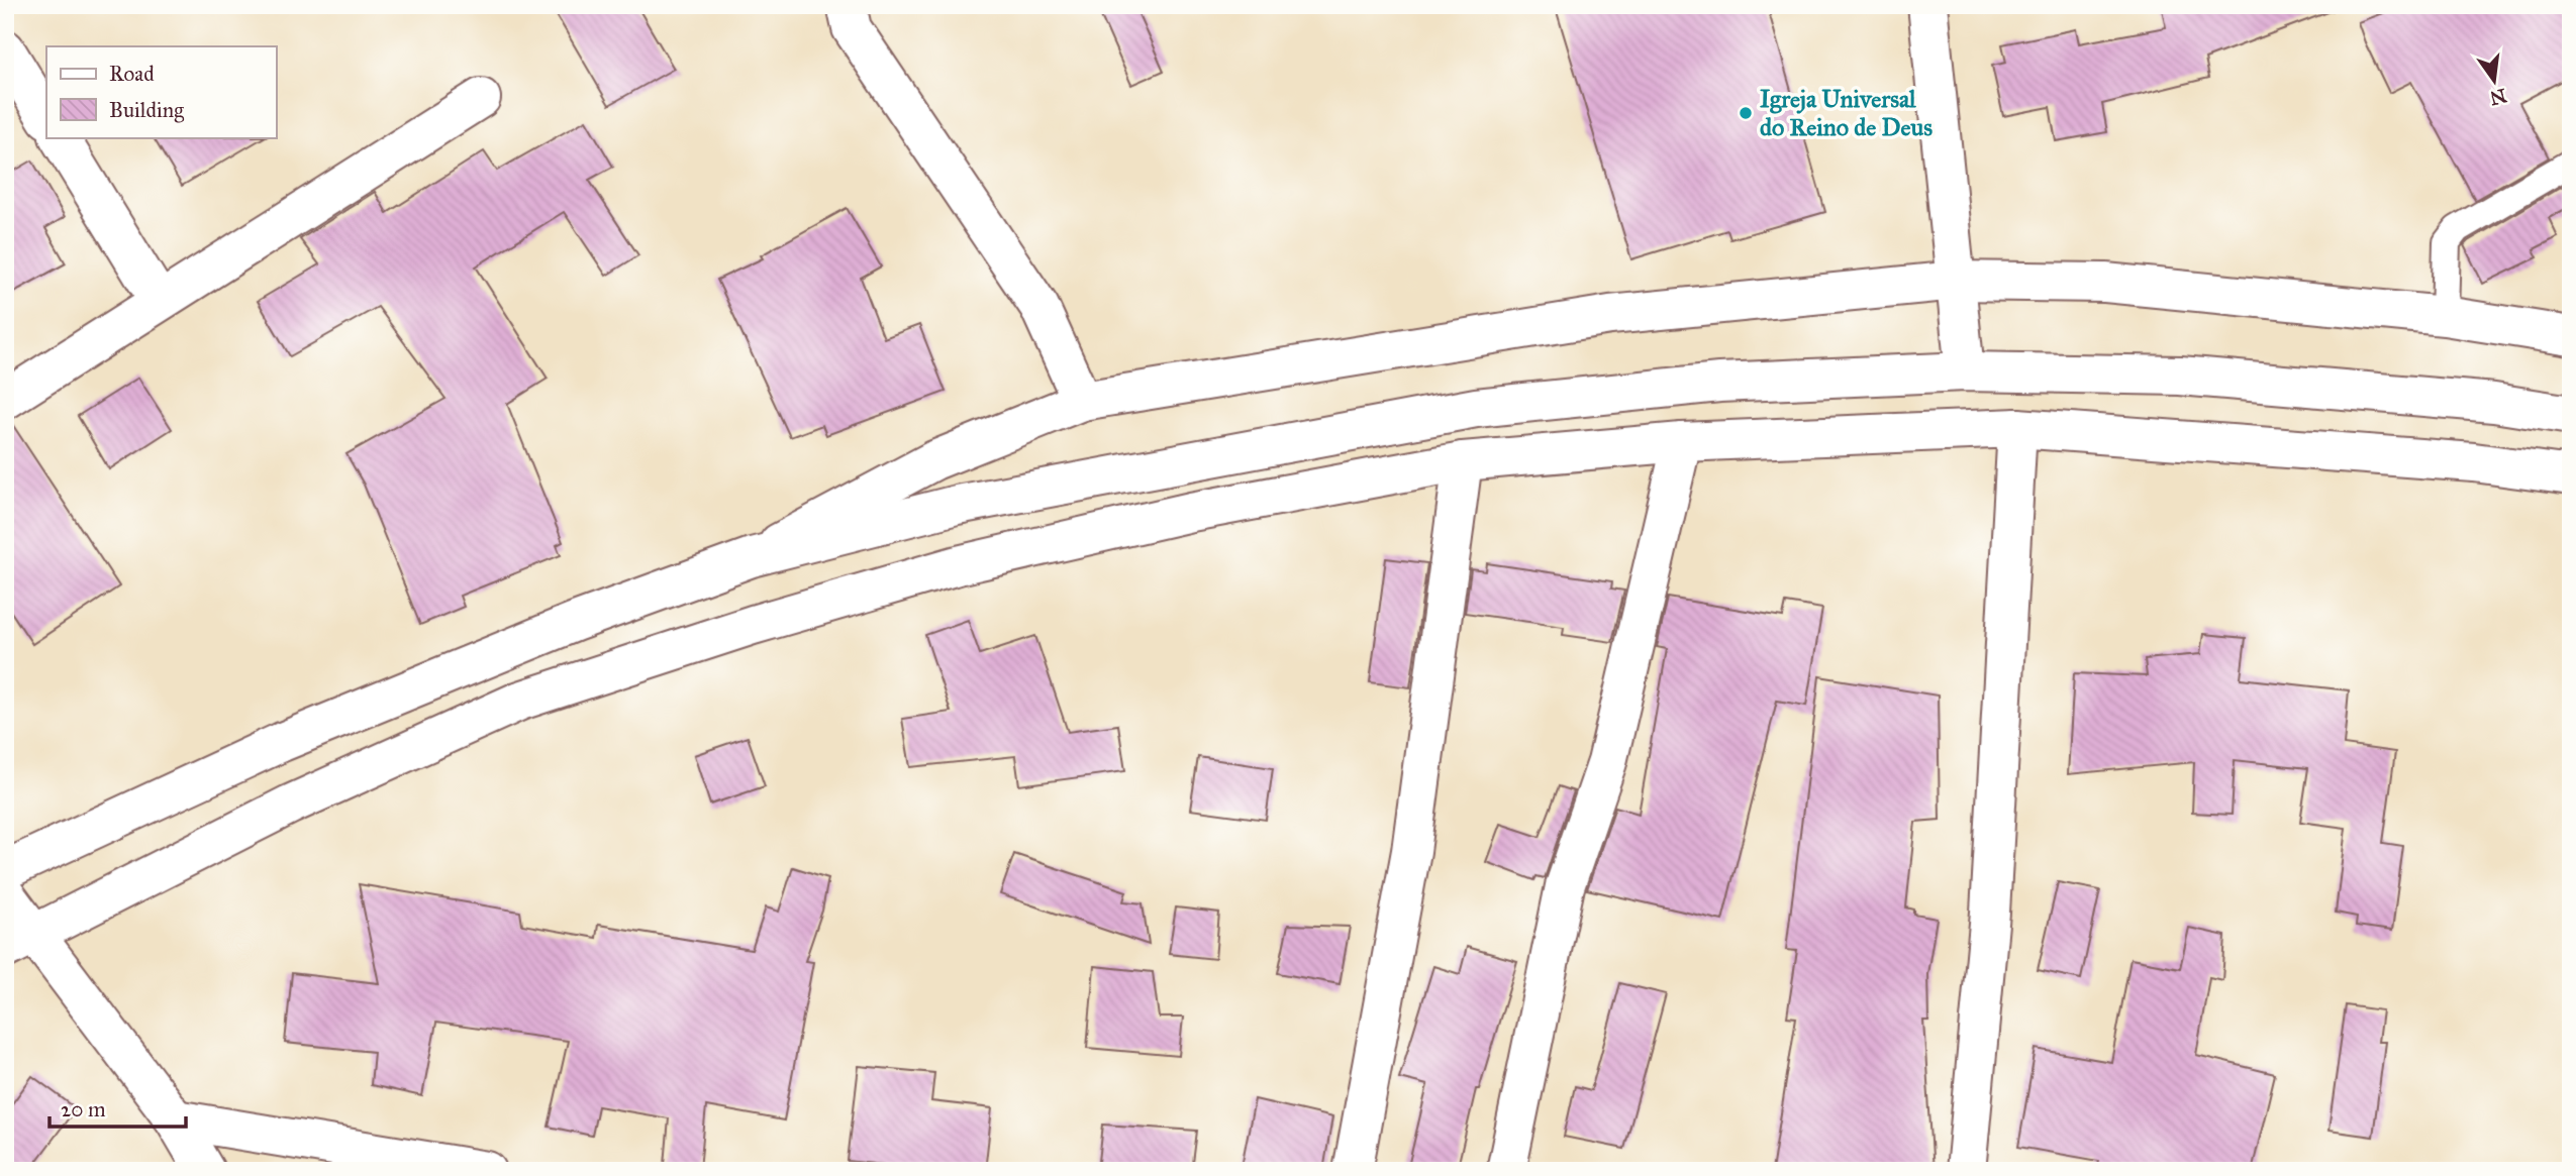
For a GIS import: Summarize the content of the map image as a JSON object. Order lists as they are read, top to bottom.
{
  "places": ["Igreja Universal do Reino de Deus"],
  "legend": ["Road", "Building"],
  "scale_bar": "20 m",
  "north": "bottom"
}
